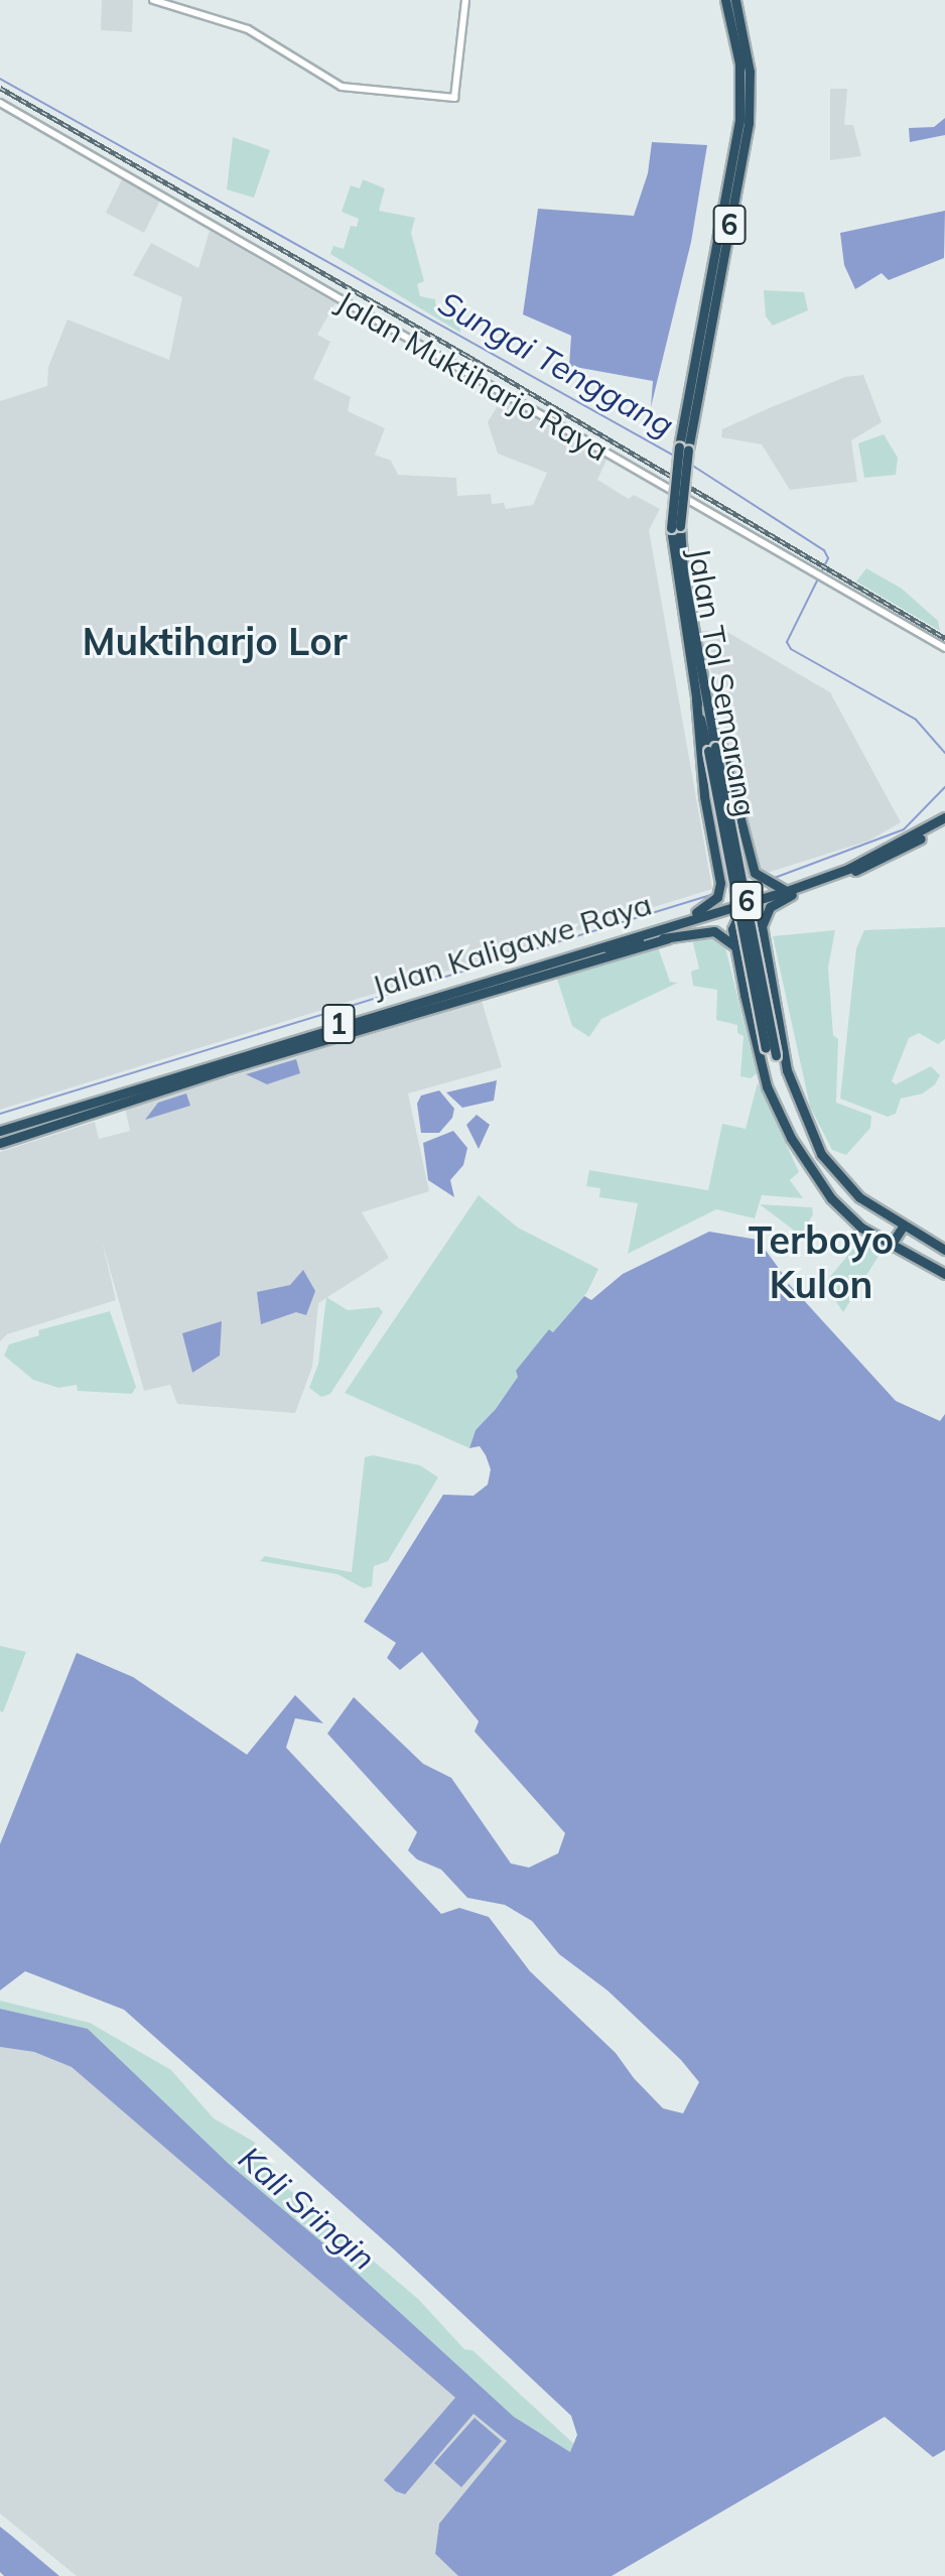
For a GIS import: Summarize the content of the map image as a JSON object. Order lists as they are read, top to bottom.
{
  "streets": {
    "highway": [
      "6",
      "Jalan Tol Semarang",
      "Jalan Kaligawe Raya",
      "1"
    ],
    "street": ["Jalan Muktiharjo Raya"]
  },
  "crossings": [
    ["Jalan Kaligawe Raya", "1"]
  ],
  "districts": ["Muktiharjo Lor", "Terboyo Kulon"],
  "water": ["Sungai Tenggang", "Kali Sringin"]
}
